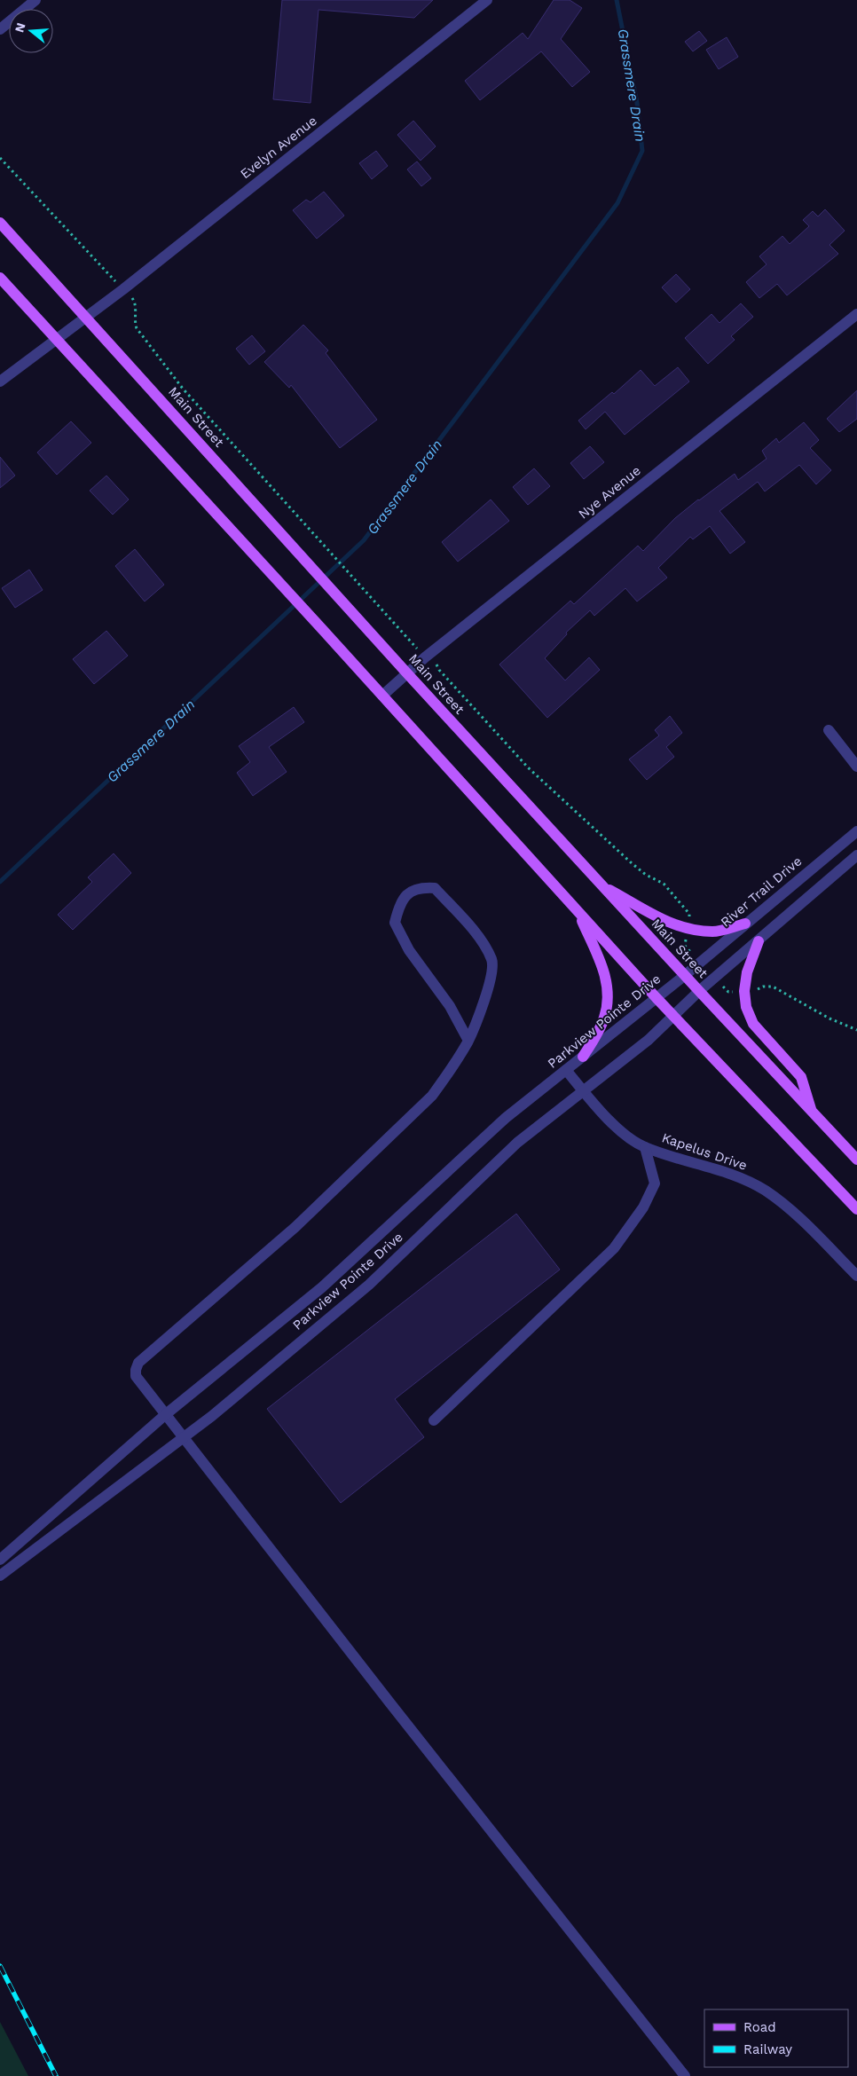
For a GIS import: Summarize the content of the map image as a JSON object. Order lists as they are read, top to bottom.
{
  "streets": {
    "main road": ["Main Street"],
    "street": [
      "Evelyn Avenue",
      "Nye Avenue",
      "River Trail Drive",
      "Parkview Pointe Drive",
      "Kapelus Drive"
    ]
  },
  "crossings": [
    ["Evelyn Avenue", "Main Street"],
    ["Main Street", "Nye Avenue"],
    ["Main Street", "River Trail Drive"],
    ["Main Street", "Parkview Pointe Drive"],
    ["River Trail Drive", "Parkview Pointe Drive"],
    ["Parkview Pointe Drive", "Kapelus Drive"]
  ],
  "water": ["Grassmere Drain"],
  "legend": ["Road", "Railway"],
  "north": "left"
}
